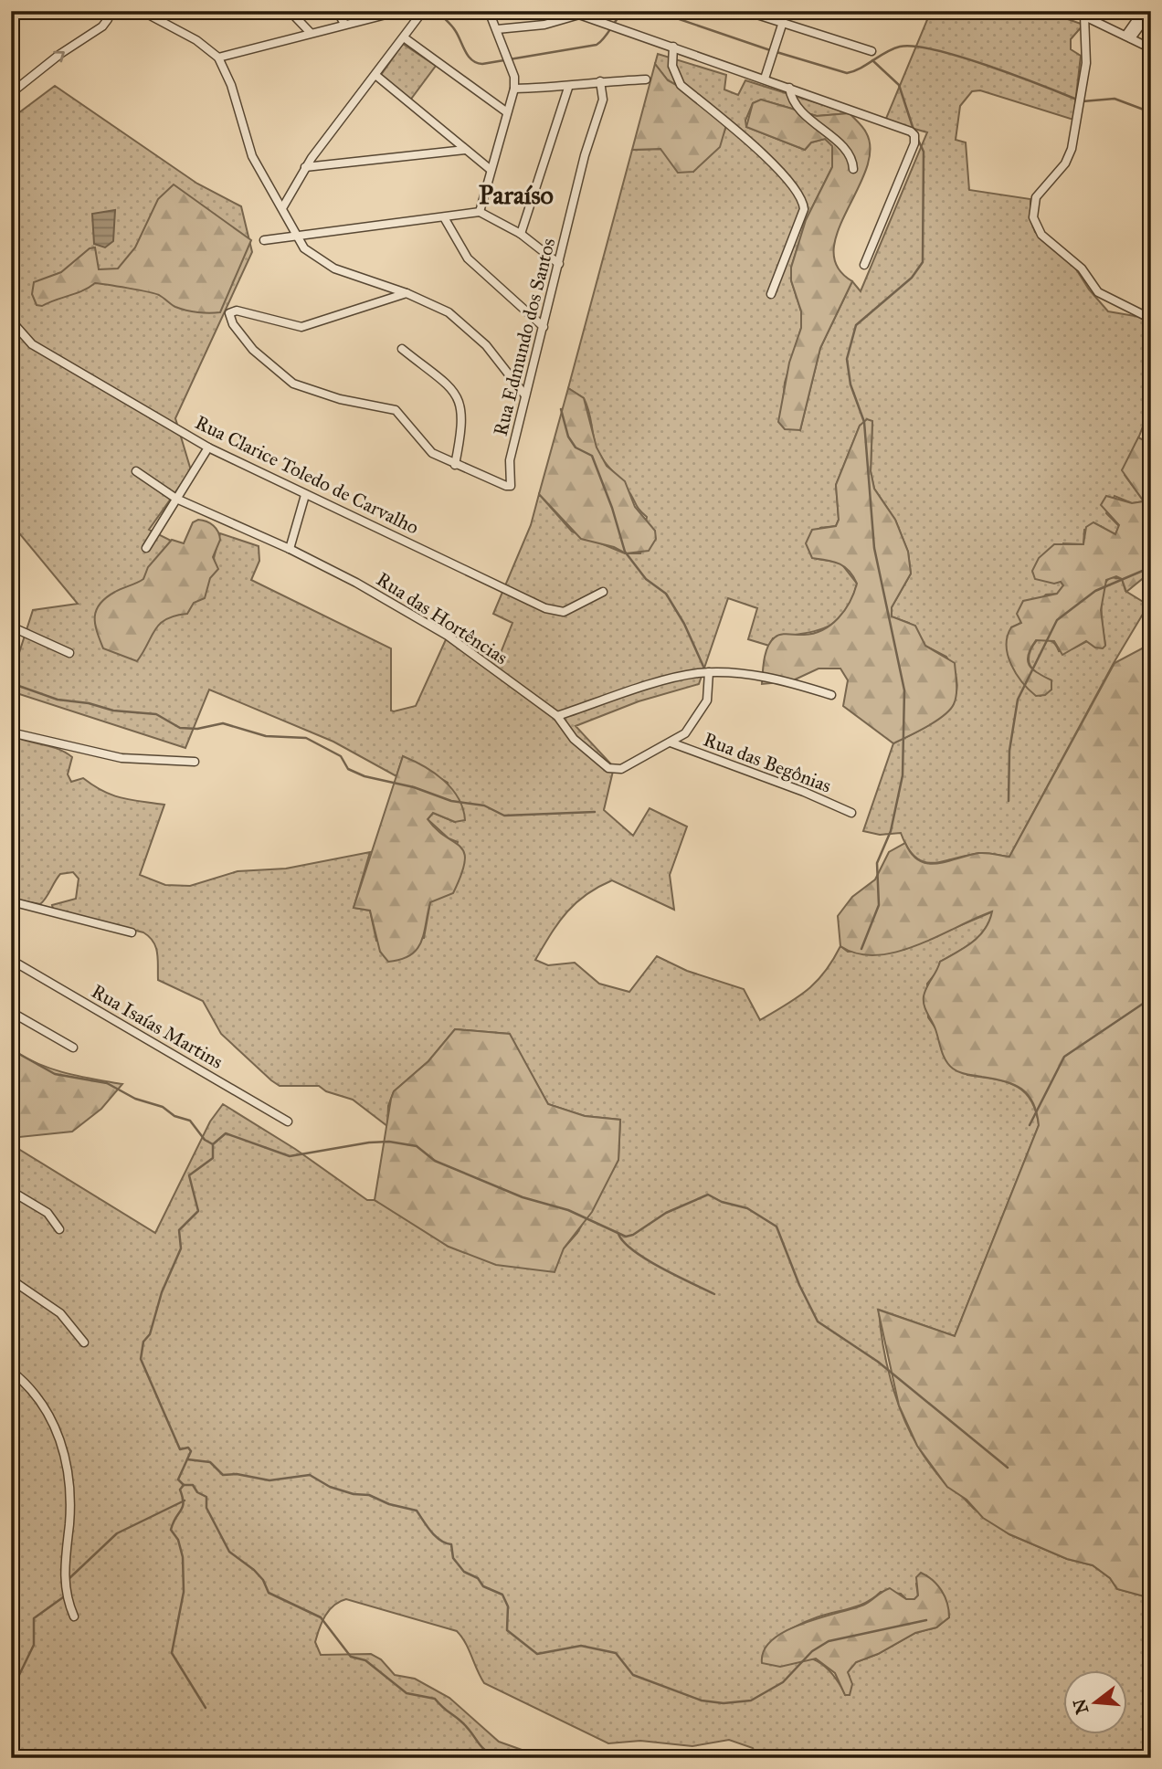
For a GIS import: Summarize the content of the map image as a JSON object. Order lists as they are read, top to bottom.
{
  "streets": {
    "street": [
      "Rua Edmundo dos Santos",
      "Rua Clarice Toledo de Carvalho",
      "Rua das Hortências",
      "Rua das Begônias",
      "Rua Isaías Martins"
    ]
  },
  "crossings": [
    ["Rua das Hortências", "Rua das Begônias"]
  ],
  "districts": ["Paraíso"],
  "north": "left"
}
